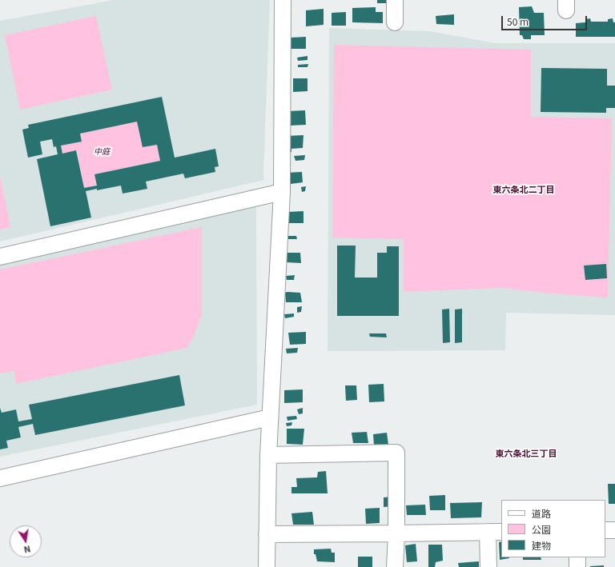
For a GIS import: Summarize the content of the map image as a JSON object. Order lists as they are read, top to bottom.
{
  "districts": ["東六条北二丁目", "東六条北三丁目"],
  "parks": ["中庭"],
  "legend": ["道路", "公園", "建物"],
  "scale_bar": "50 m",
  "north": "bottom"
}
